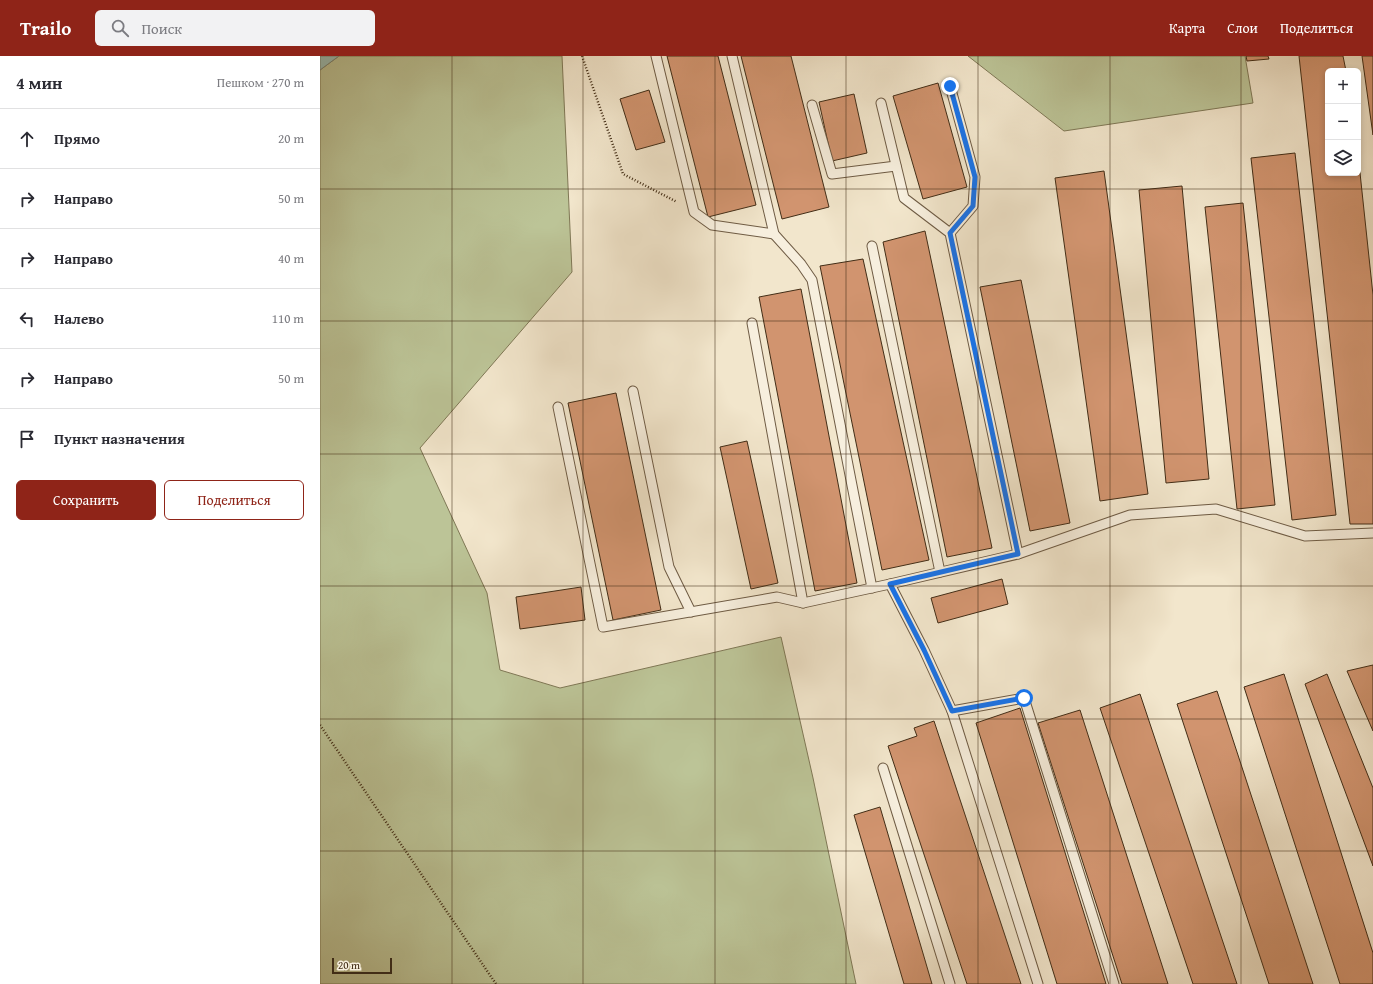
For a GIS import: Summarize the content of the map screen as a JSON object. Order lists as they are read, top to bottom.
{
  "scale_bar": "20 m",
  "page": {
    "header": "Trailo",
    "search": "Поиск",
    "nav": ["Карта", "Слои", "Поделиться"],
    "heading": ["4 мин", "Пешком · 270 m"],
    "map_buttons": ["+", "−"],
    "list": [
      ["Прямо", "20 m"],
      ["Направо", "50 m"],
      ["Направо", "40 m"],
      ["Налево", "110 m"],
      ["Направо", "50 m"],
      "Пункт назначения"
    ],
    "buttons": ["Сохранить", "Поделиться"],
    "scale": "20 m"
  }
}
